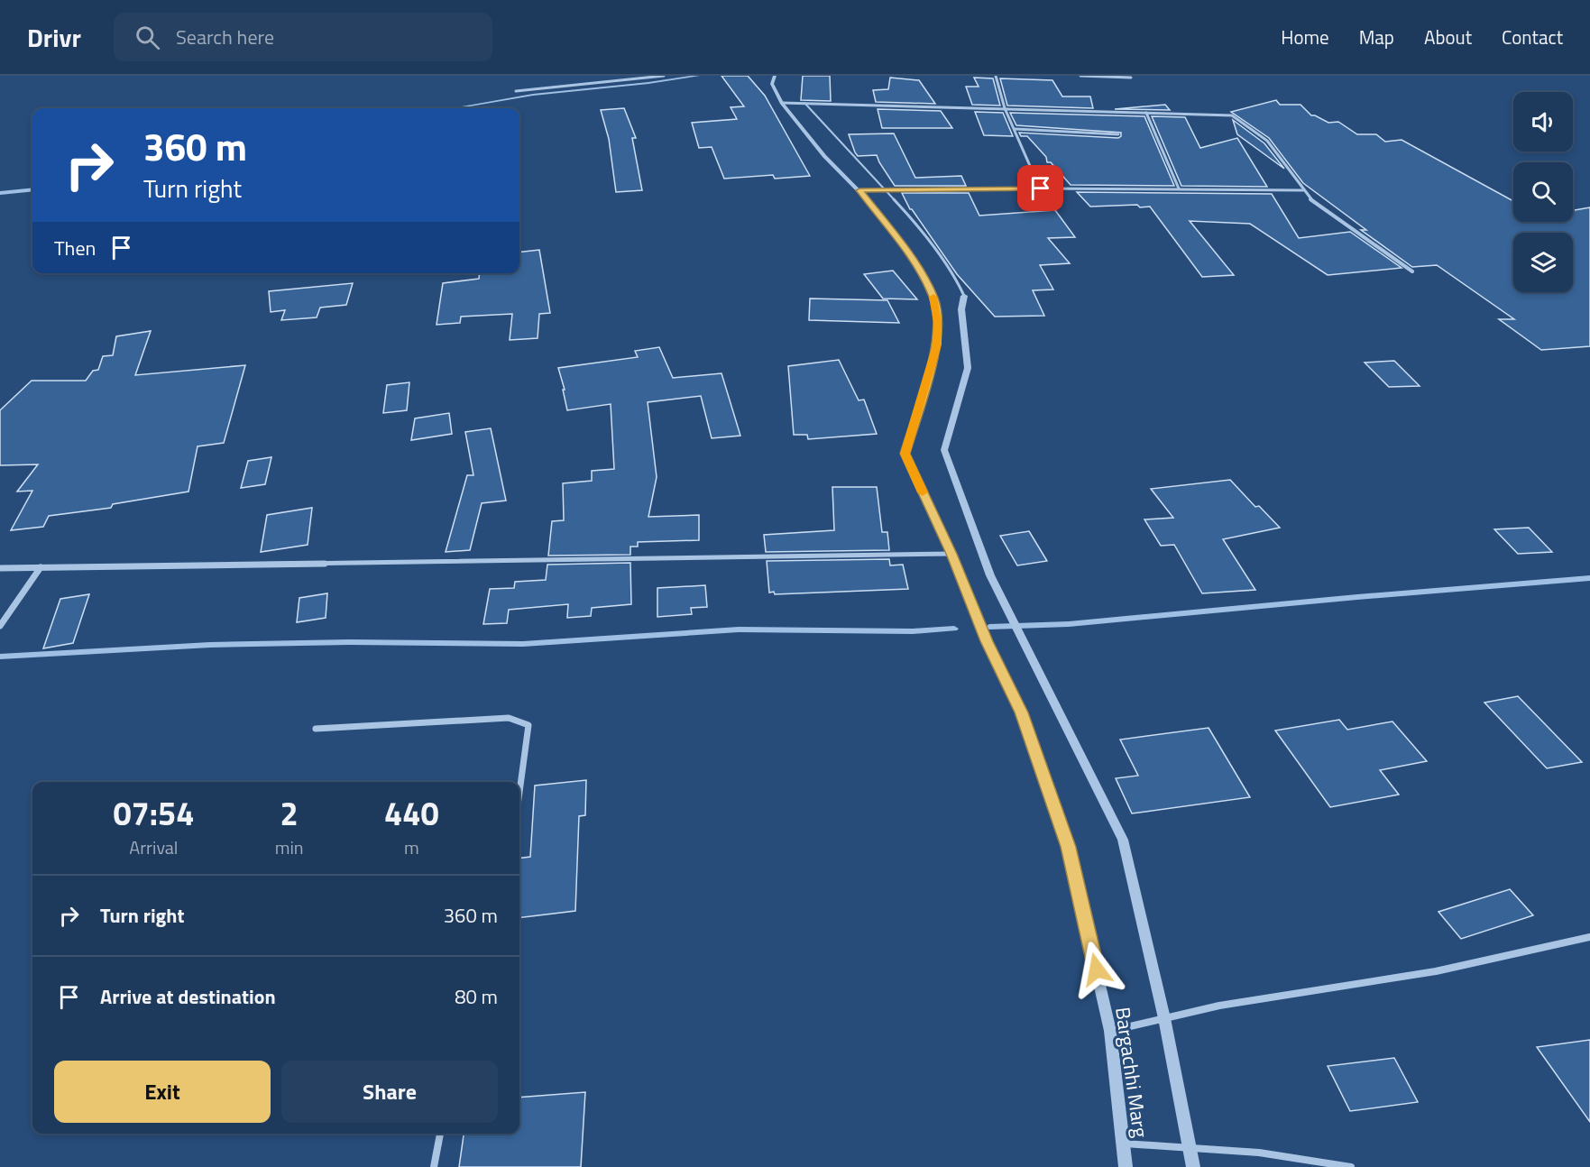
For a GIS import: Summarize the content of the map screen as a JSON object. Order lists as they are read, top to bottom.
{
  "streets": {
    "street": ["Bargachhi Marg"]
  },
  "page": {
    "header": "Drivr",
    "search": "Search here",
    "nav": [
      "Home",
      "Map",
      "About",
      "Contact"
    ],
    "turn": ["360 m", "Turn right"],
    "then": "Then",
    "eta": [
      "07:54",
      "Arrival",
      "2",
      "min",
      "440",
      "m"
    ],
    "list": [
      {
        "name": "Turn right",
        "value": "360 m"
      },
      {
        "name": "Arrive at destination",
        "value": "80 m"
      }
    ],
    "buttons": ["Exit", "Share"]
  }
}
